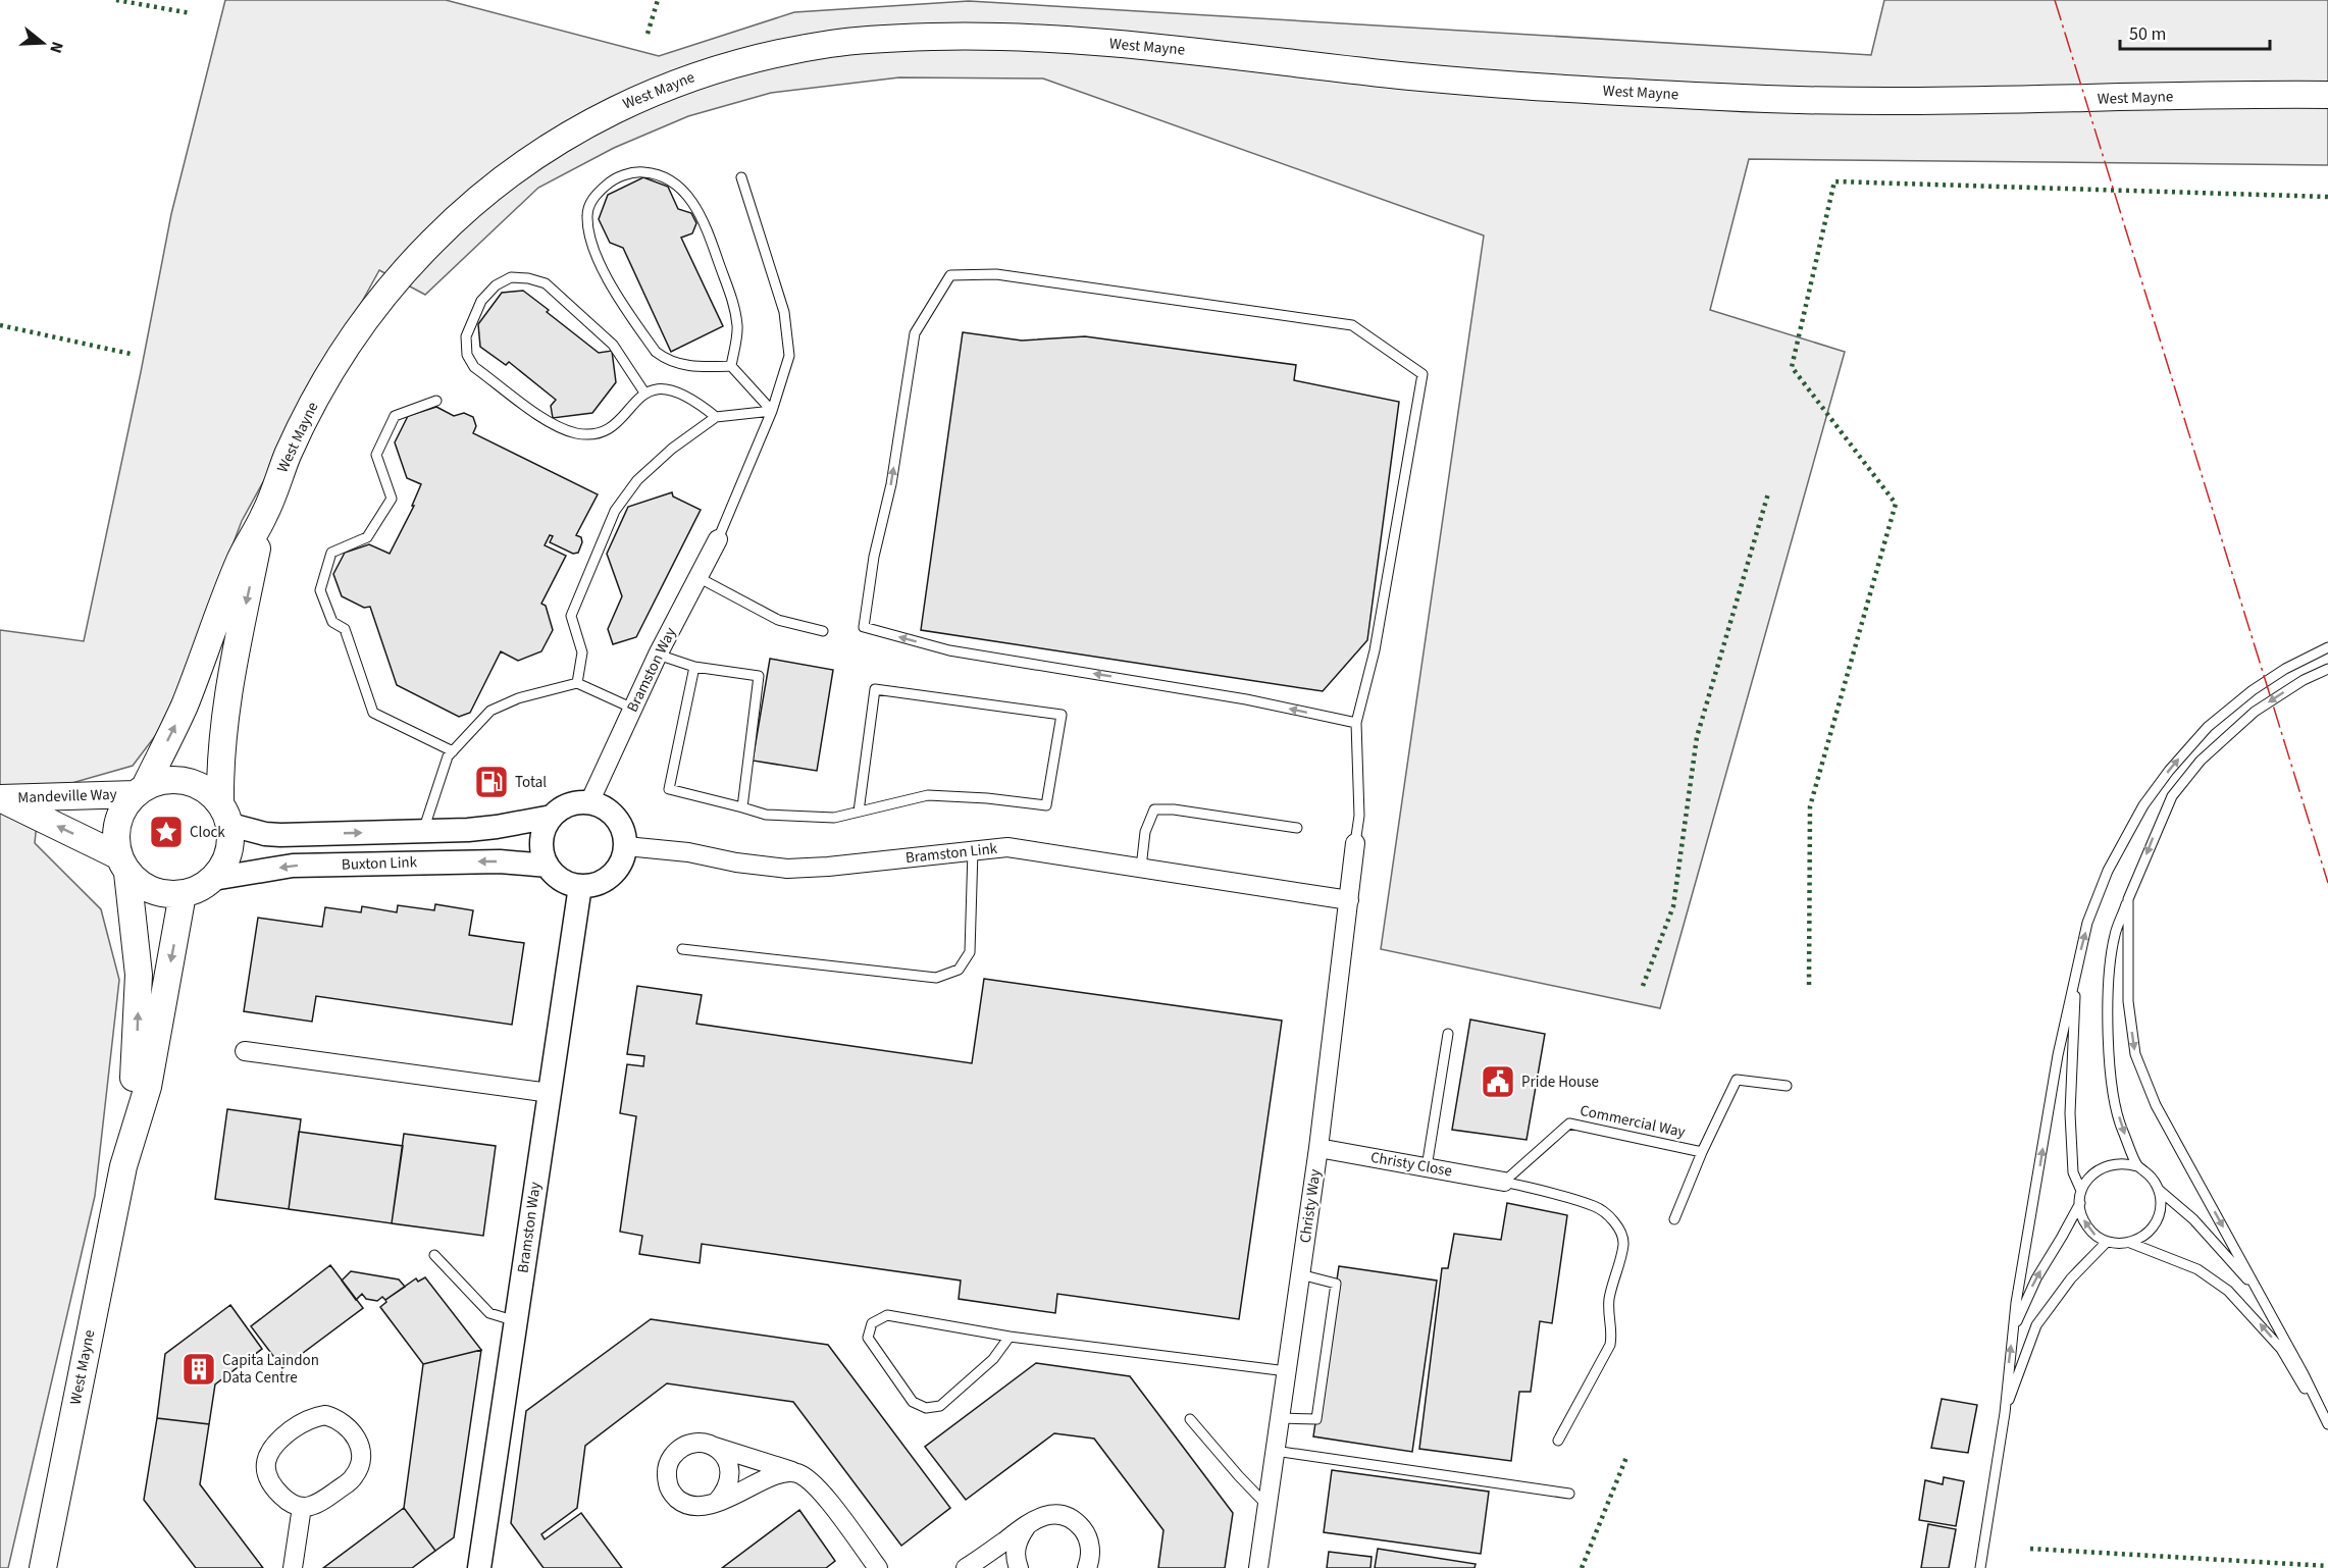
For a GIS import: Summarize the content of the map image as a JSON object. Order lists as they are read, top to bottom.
{
  "streets": {
    "main road": ["West Mayne", "Mandeville Way"],
    "street": [
      "Bramston Way",
      "Bramston Link",
      "Buxton Link",
      "Christy Close",
      "Christy Way"
    ],
    "lane": ["Commercial Way"]
  },
  "crossings": [
    ["West Mayne", "Mandeville Way"],
    ["West Mayne", "Buxton Link"],
    ["Bramston Way", "Bramston Link"],
    ["Bramston Way", "Buxton Link"],
    ["Mandeville Way", "Buxton Link"],
    ["Bramston Link", "Buxton Link"],
    ["Bramston Link", "Christy Way"],
    ["Commercial Way", "Christy Close"],
    ["Christy Close", "Christy Way"]
  ],
  "one_way": ["Mandeville Way"],
  "places": {
    "fuel station": ["Total"],
    "place": ["Clock"],
    "public building": ["Pride House"],
    "building": ["Capita Laindon Data Centre"]
  },
  "scale_bar": "50 m",
  "north": "right"
}
